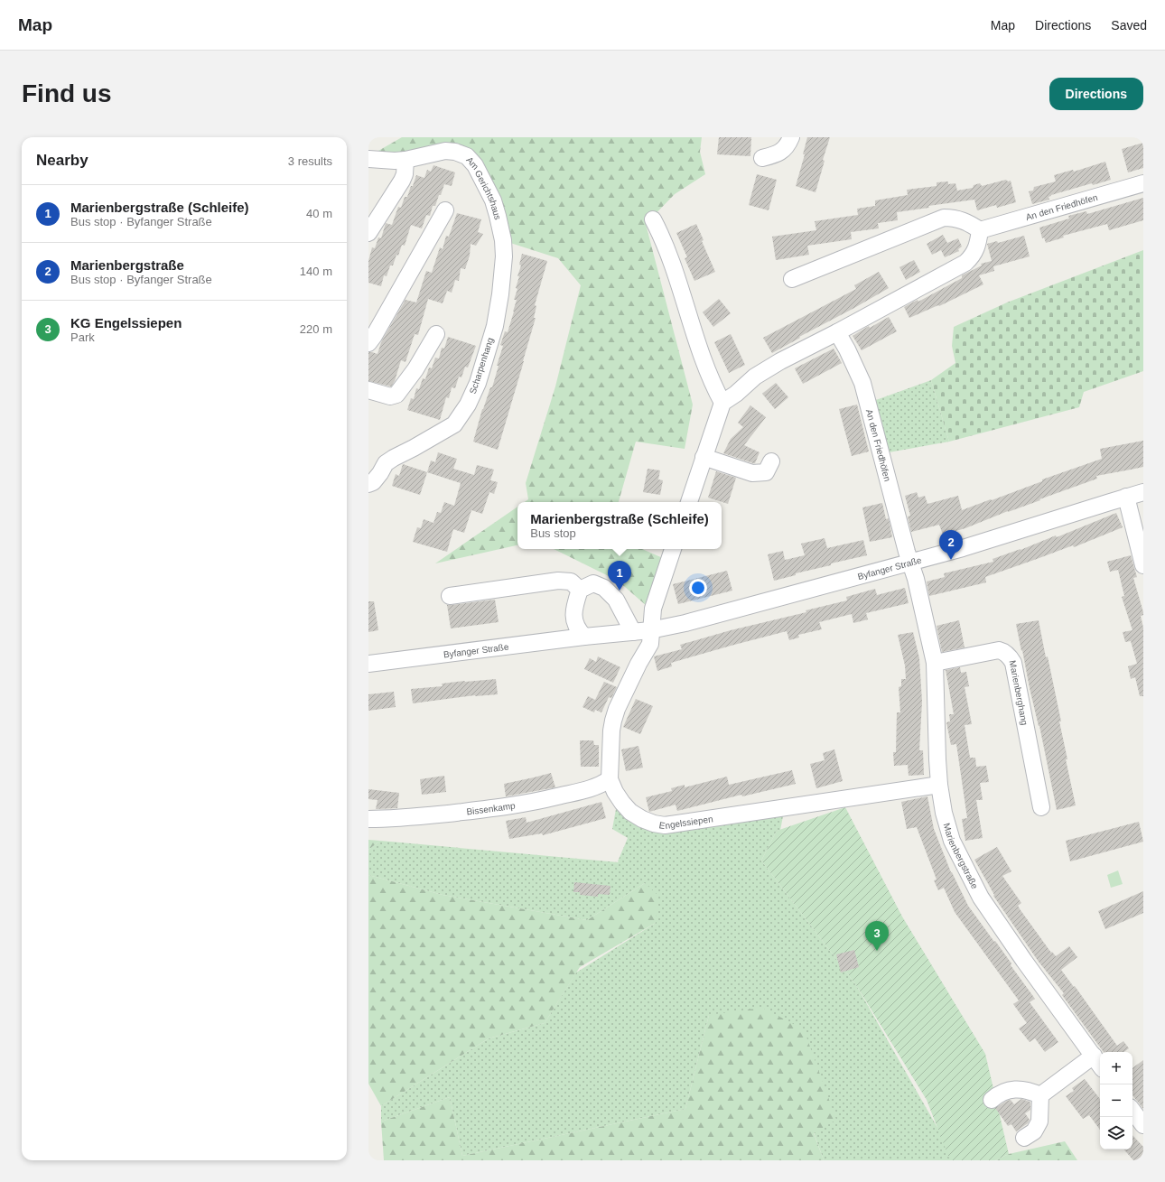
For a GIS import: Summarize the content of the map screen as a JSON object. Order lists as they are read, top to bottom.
{
  "streets": {
    "street": [
      "Am Gerichtshaus",
      "An den Friedhöfen",
      "Scharpenhang",
      "Byfanger Straße",
      "Marienberghang",
      "Bissenkamp",
      "Engelssiepen",
      "Marienbergstraße"
    ]
  },
  "crossings": [
    ["Am Gerichtshaus", "Scharpenhang"],
    ["An den Friedhöfen", "Byfanger Straße"],
    ["An den Friedhöfen", "Marienbergstraße"],
    ["Byfanger Straße", "Engelssiepen"],
    ["Byfanger Straße", "Marienbergstraße"],
    ["Marienberghang", "Marienbergstraße"],
    ["Bissenkamp", "Engelssiepen"],
    ["Engelssiepen", "Marienbergstraße"]
  ],
  "page": {
    "header": "Map",
    "nav": ["Map", "Directions", "Saved"],
    "buttons": "Directions",
    "title": "Find us",
    "heading": ["Nearby", "3 results"],
    "list": [
      {
        "mark": "1",
        "name": "Marienbergstraße (Schleife)",
        "note": "Bus stop · Byfanger Straße",
        "value": "40 m"
      },
      {
        "mark": "2",
        "name": "Marienbergstraße",
        "note": "Bus stop · Byfanger Straße",
        "value": "140 m"
      },
      {
        "mark": "3",
        "name": "KG Engelssiepen",
        "note": "Park",
        "value": "220 m"
      }
    ],
    "popup": ["Marienbergstraße (Schleife)", "Bus stop"],
    "pins": ["2", "1", "3"],
    "map_buttons": ["+", "−"]
  }
}
